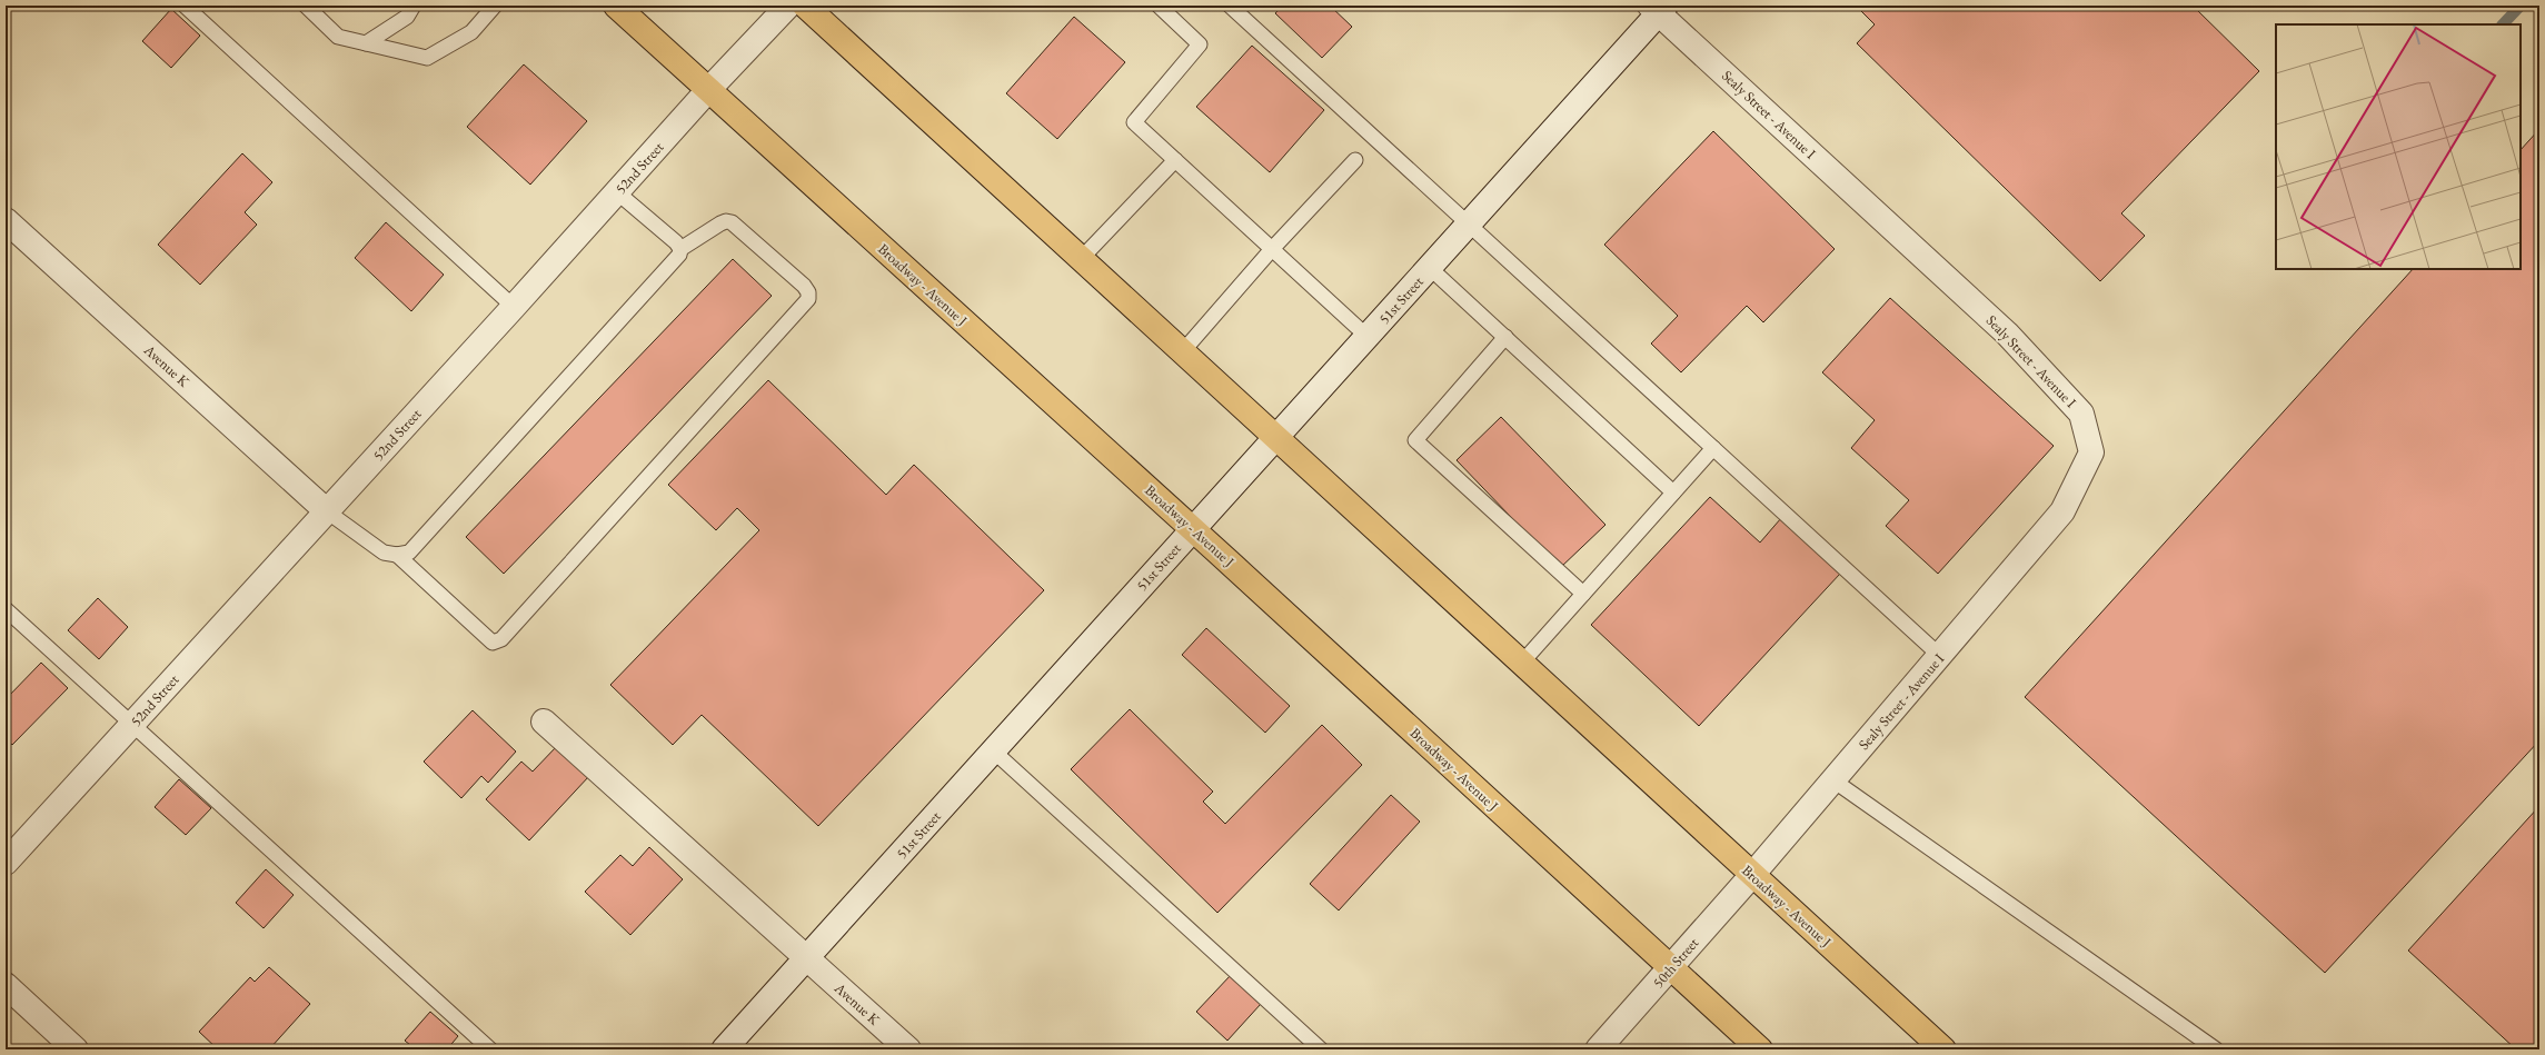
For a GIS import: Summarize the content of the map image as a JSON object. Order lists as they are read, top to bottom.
{
  "streets": {
    "main road": ["Broadway - Avenue J"],
    "street": [
      "Sealy Street - Avenue I",
      "52nd Street",
      "51st Street",
      "Avenue K",
      "50th Street"
    ]
  },
  "crossings": [
    ["Sealy Street - Avenue I", "Broadway - Avenue J"],
    ["Sealy Street - Avenue I", "51st Street"],
    ["Sealy Street - Avenue I", "50th Street"],
    ["52nd Street", "Broadway - Avenue J"],
    ["52nd Street", "Avenue K"],
    ["Broadway - Avenue J", "51st Street"],
    ["Broadway - Avenue J", "50th Street"],
    ["51st Street", "Avenue K"]
  ]
}
